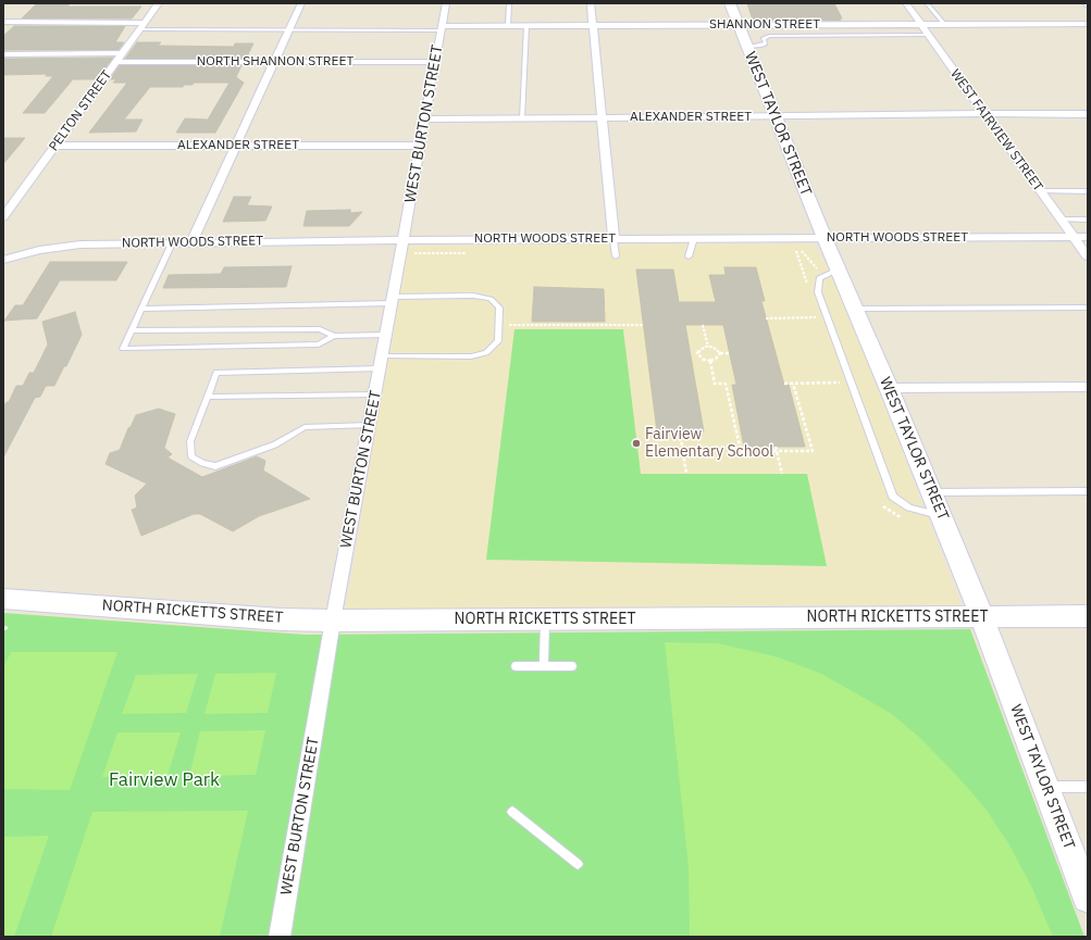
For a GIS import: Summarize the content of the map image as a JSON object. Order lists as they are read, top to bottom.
{
  "streets": {
    "main road": ["WEST TAYLOR STREET", "NORTH RICKETTS STREET"],
    "street": [
      "SHANNON STREET",
      "NORTH SHANNON STREET",
      "PELTON STREET",
      "ALEXANDER STREET",
      "WEST BURTON STREET",
      "WEST FAIRVIEW STREET",
      "NORTH WOODS STREET"
    ]
  },
  "crossings": [
    ["SHANNON STREET", "WEST BURTON STREET"],
    ["SHANNON STREET", "WEST TAYLOR STREET"],
    ["SHANNON STREET", "WEST FAIRVIEW STREET"],
    ["NORTH SHANNON STREET", "PELTON STREET"],
    ["NORTH SHANNON STREET", "WEST BURTON STREET"],
    ["PELTON STREET", "ALEXANDER STREET"],
    ["ALEXANDER STREET", "WEST BURTON STREET"],
    ["ALEXANDER STREET", "WEST TAYLOR STREET"],
    ["ALEXANDER STREET", "WEST FAIRVIEW STREET"],
    ["WEST BURTON STREET", "NORTH WOODS STREET"],
    ["WEST BURTON STREET", "NORTH RICKETTS STREET"],
    ["WEST TAYLOR STREET", "NORTH WOODS STREET"],
    ["WEST TAYLOR STREET", "NORTH RICKETTS STREET"],
    ["WEST FAIRVIEW STREET", "NORTH WOODS STREET"]
  ],
  "parks": ["Fairview Park"],
  "places": ["Fairview Elementary School"]
}
